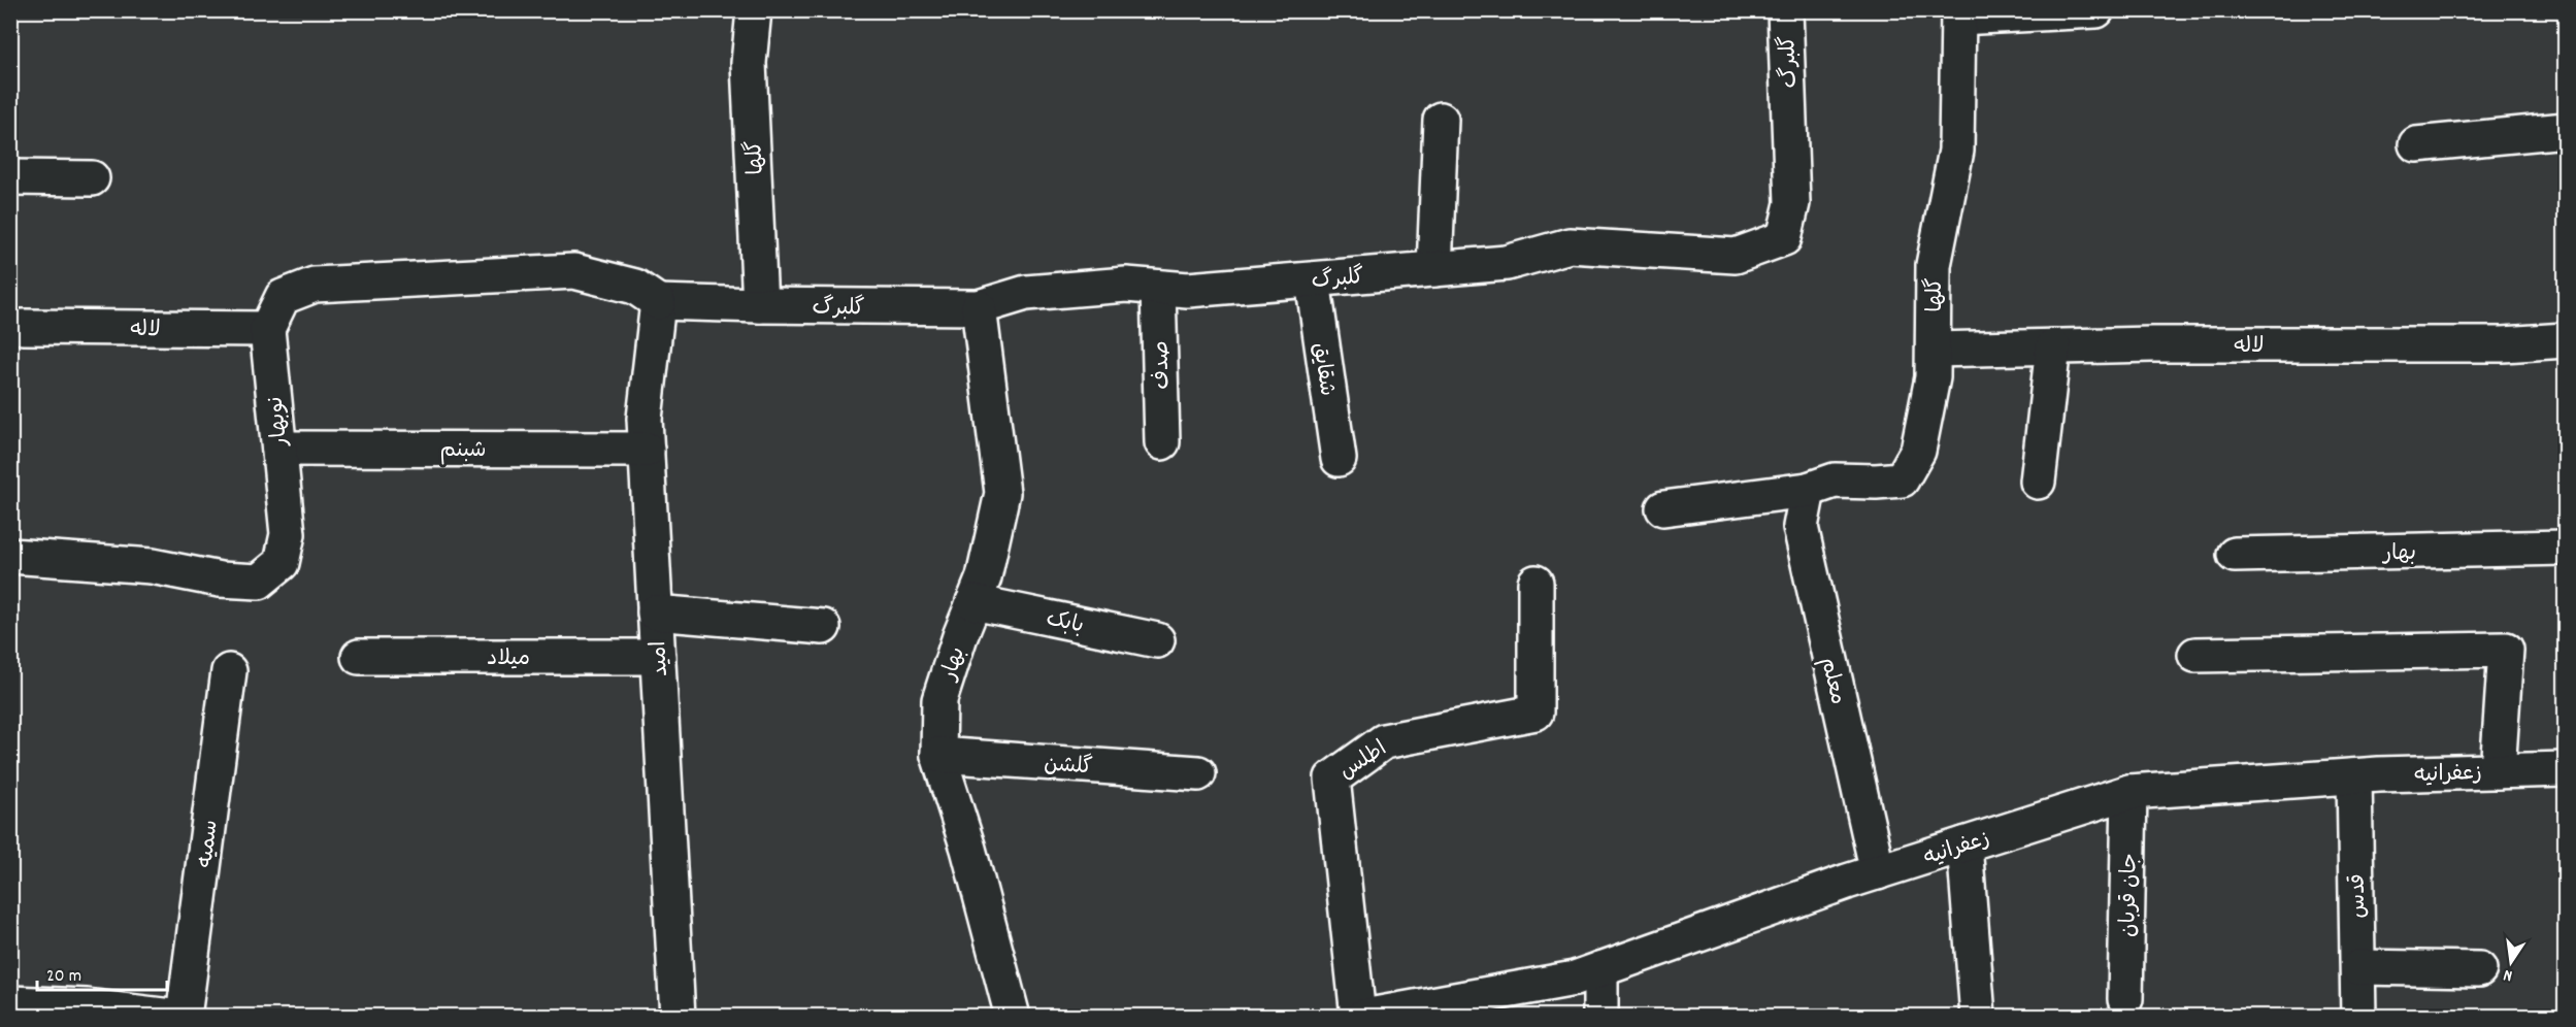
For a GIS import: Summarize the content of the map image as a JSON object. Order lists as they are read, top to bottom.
{
  "streets": {
    "street": [
      "گلبرگ",
      "گلها",
      "لاله",
      "صدف",
      "شقایق",
      "نوبهار",
      "شبنم",
      "بهار",
      "بابک",
      "میلاد",
      "امید",
      "معلم",
      "اطلس",
      "گلشن",
      "زعفرانیه",
      "سمیه",
      "جان قربان",
      "قدس"
    ]
  },
  "crossings": [
    ["گلبرگ", "گلها"],
    ["گلبرگ", "صدف"],
    ["گلبرگ", "شقایق"],
    ["گلبرگ", "بهار"],
    ["گلبرگ", "امید"],
    ["گلها", "لاله"],
    ["گلها", "معلم"],
    ["لاله", "نوبهار"],
    ["نوبهار", "شبنم"],
    ["شبنم", "امید"],
    ["بهار", "بابک"],
    ["بهار", "گلشن"],
    ["میلاد", "امید"],
    ["معلم", "زعفرانیه"],
    ["زعفرانیه", "جان قربان"],
    ["زعفرانیه", "قدس"]
  ],
  "scale_bar": "20 m",
  "north": "bottom"
}
